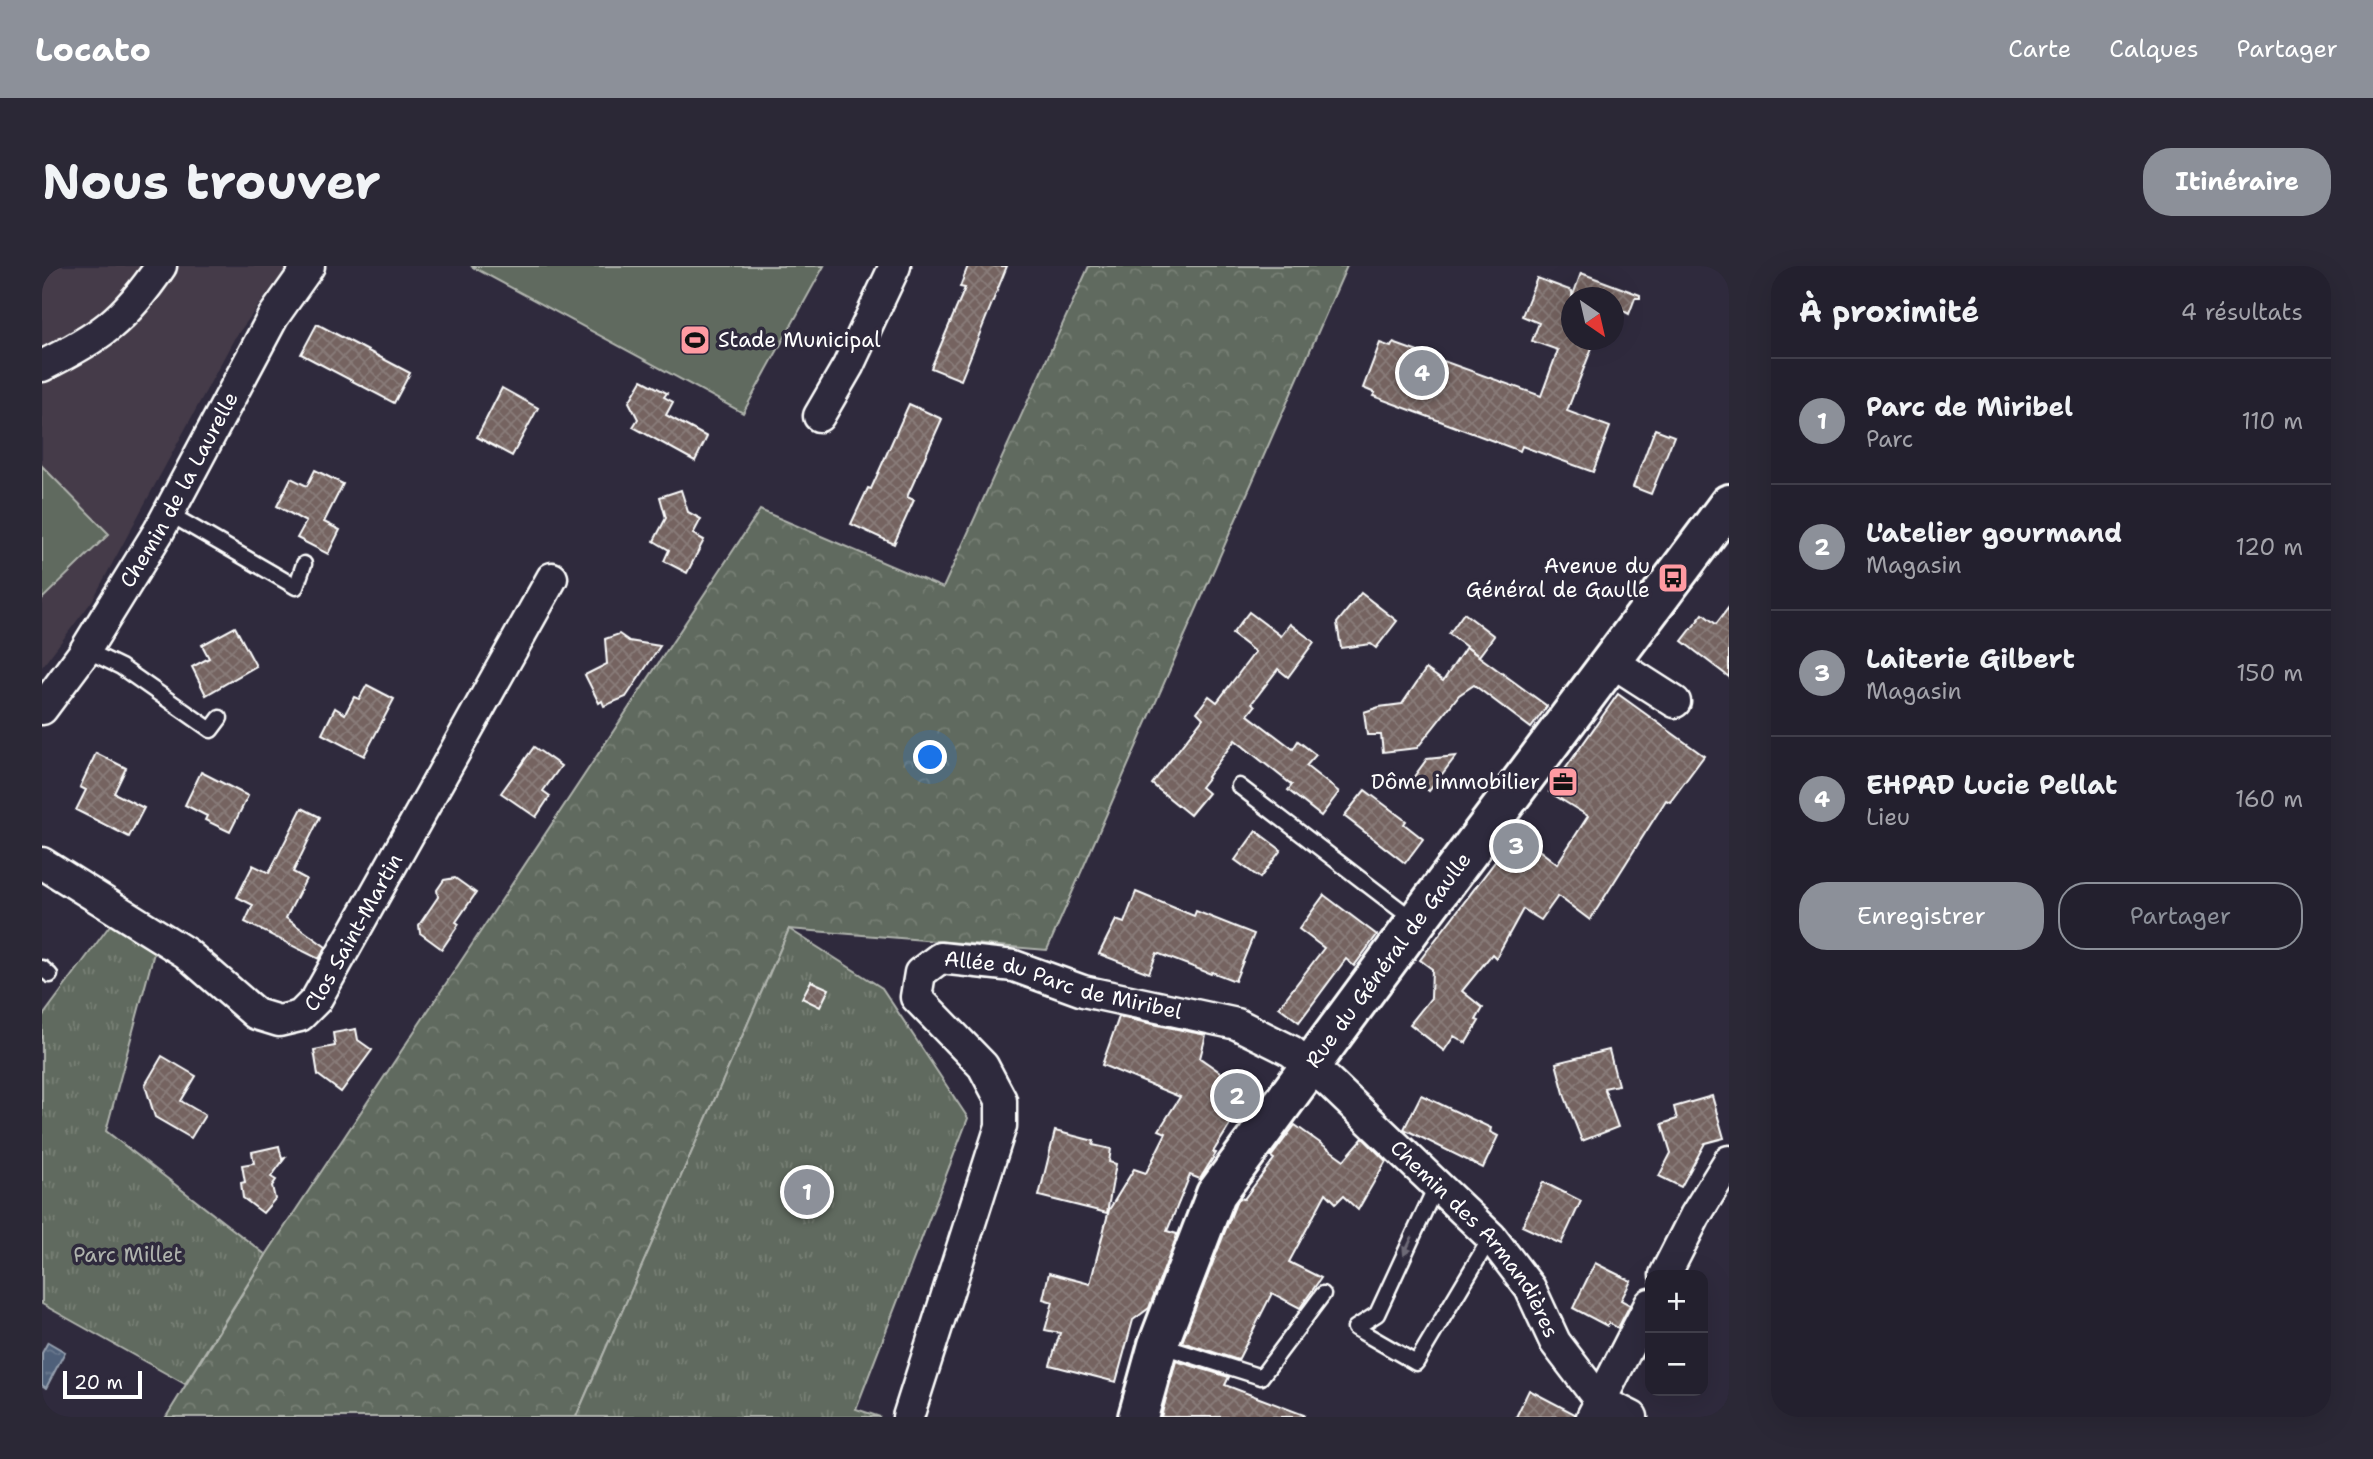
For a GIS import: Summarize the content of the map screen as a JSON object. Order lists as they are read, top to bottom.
{
  "streets": {
    "main road": ["Rue du Général de Gaulle"],
    "street": [
      "Chemin de la Laurelle",
      "Clos Saint-Martin",
      "Allée du Parc de Miribel",
      "Chemin des Armandières"
    ]
  },
  "crossings": [
    ["Rue du Général de Gaulle", "Allée du Parc de Miribel"],
    ["Rue du Général de Gaulle", "Chemin des Armandières"],
    ["Allée du Parc de Miribel", "Chemin des Armandières"]
  ],
  "parks": ["Parc Millet"],
  "places": {
    "sports": ["Stade Municipal"],
    "bus stop": ["Avenue du Général de Gaulle"],
    "office": ["Dôme immobilier"]
  },
  "scale_bar": "20 m",
  "north": "bottom right",
  "page": {
    "header": "Locato",
    "nav": ["Carte", "Calques", "Partager"],
    "buttons": [
      "Itinéraire",
      ["Enregistrer", "Partager"]
    ],
    "title": "Nous trouver",
    "heading": ["À proximité", "4 résultats"],
    "pins": [
      "4",
      "3",
      "2",
      "1"
    ],
    "list": [
      {
        "mark": "1",
        "name": "Parc de Miribel",
        "note": "Parc",
        "value": "110 m"
      },
      {
        "mark": "2",
        "name": "L'atelier gourmand",
        "note": "Magasin",
        "value": "120 m"
      },
      {
        "mark": "3",
        "name": "Laiterie Gilbert",
        "note": "Magasin",
        "value": "150 m"
      },
      {
        "mark": "4",
        "name": "EHPAD Lucie Pellat",
        "note": "Lieu",
        "value": "160 m"
      }
    ],
    "map_buttons": ["+", "−"],
    "scale": "20 m"
  }
}
